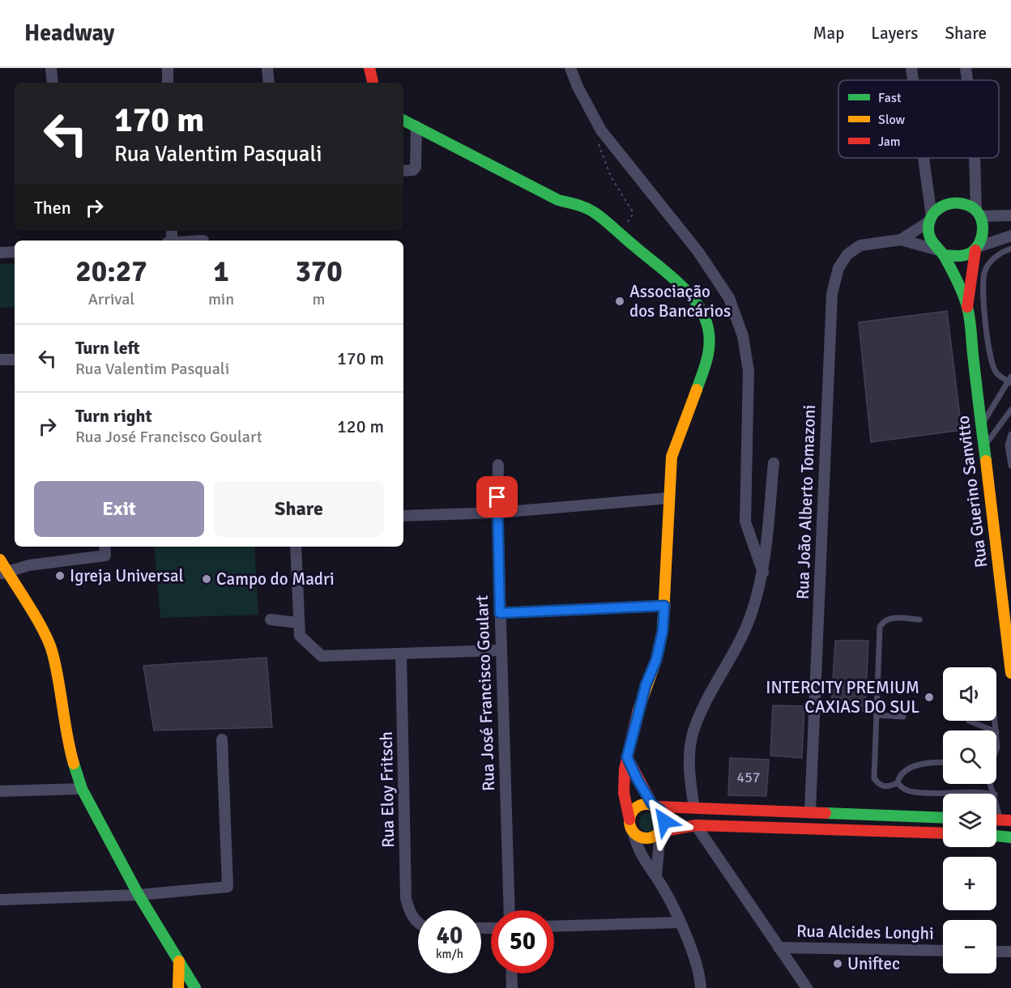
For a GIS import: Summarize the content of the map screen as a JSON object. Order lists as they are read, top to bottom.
{
  "streets": {
    "main road": ["Rua Guerino Sanvitto"],
    "street": [
      "Rua João Alberto Tomazoni",
      "Rua José Francisco Goulart",
      "Rua Eloy Fritsch",
      "Rua Alcides Longhi"
    ]
  },
  "crossings": [
    ["Rua Guerino Sanvitto", "Rua João Alberto Tomazoni"]
  ],
  "places": [
    "Associação dos Bancários",
    "Igreja Universal",
    "Campo do Madri",
    "INTERCITY PREMIUM CAXIAS DO SUL",
    "Uniftec"
  ],
  "house_numbers": ["457"],
  "legend": ["Fast", "Slow", "Jam"],
  "page": {
    "header": "Headway",
    "nav": ["Map", "Layers", "Share"],
    "turn": ["170 m", "Rua Valentim Pasquali"],
    "then": "Then",
    "eta": [
      "20:27",
      "Arrival",
      "1",
      "min",
      "370",
      "m"
    ],
    "list": [
      {
        "name": "Turn left",
        "note": "Rua Valentim Pasquali",
        "value": "170 m"
      },
      {
        "name": "Turn right",
        "note": "Rua José Francisco Goulart",
        "value": "120 m"
      }
    ],
    "buttons": ["Exit", "Share"],
    "map_buttons": ["+", "−"],
    "speed": "40 km/h",
    "limit": "50"
  }
}
